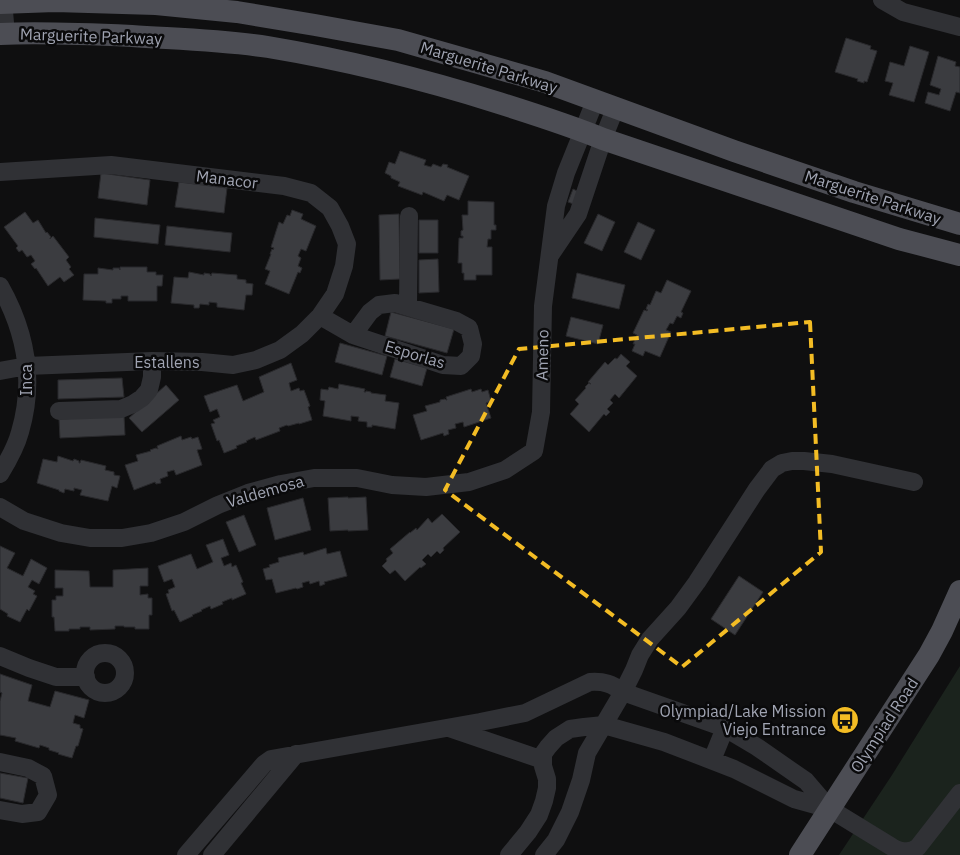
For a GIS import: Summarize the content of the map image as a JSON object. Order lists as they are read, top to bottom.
{
  "streets": {
    "main road": ["Marguerite Parkway", "Olympiad Road"],
    "street": [
      "Manacor",
      "Esporlas",
      "Ameno",
      "Estallens",
      "Inca",
      "Valdemosa"
    ]
  },
  "crossings": [
    ["Marguerite Parkway", "Ameno"],
    ["Manacor", "Esporlas"],
    ["Manacor", "Estallens"],
    ["Esporlas", "Estallens"],
    ["Ameno", "Valdemosa"],
    ["Estallens", "Inca"]
  ],
  "places": {
    "bus stop": ["Olympiad/Lake Mission Viejo Entrance"]
  }
}
